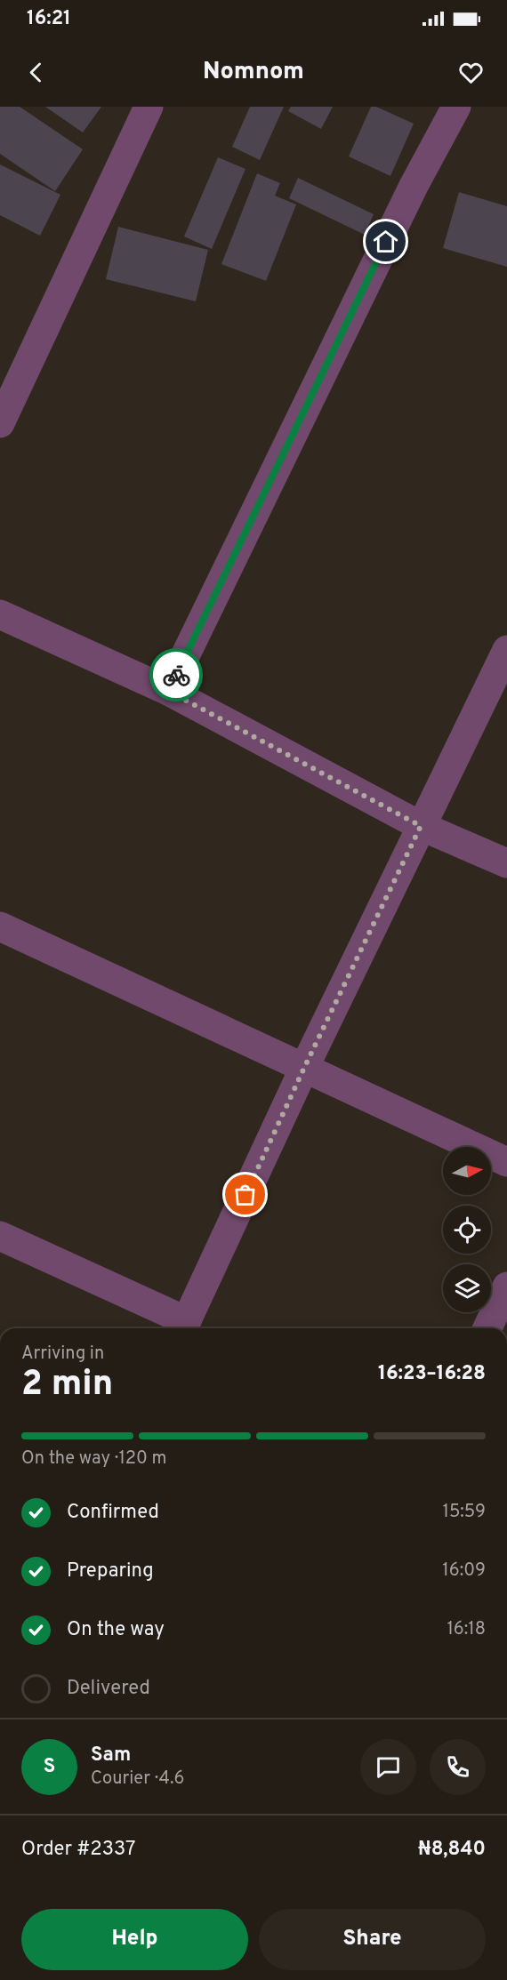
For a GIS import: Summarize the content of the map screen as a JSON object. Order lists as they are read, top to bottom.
{
  "north": "right",
  "page": {
    "status": "16:21",
    "header": "Nomnom",
    "heading": ["2 min", "Arriving in", "16:23–16:28"],
    "panel": [
      "Sam",
      "Courier · 4.6",
      "Order #2337",
      "₦8,840"
    ],
    "bar": "On the way · 120 m",
    "list": [
      ["Confirmed", "15:59"],
      ["Preparing", "16:09"],
      ["On the way", "16:18"],
      "Delivered"
    ],
    "round": "S",
    "buttons": ["Help", "Share"]
  }
}
